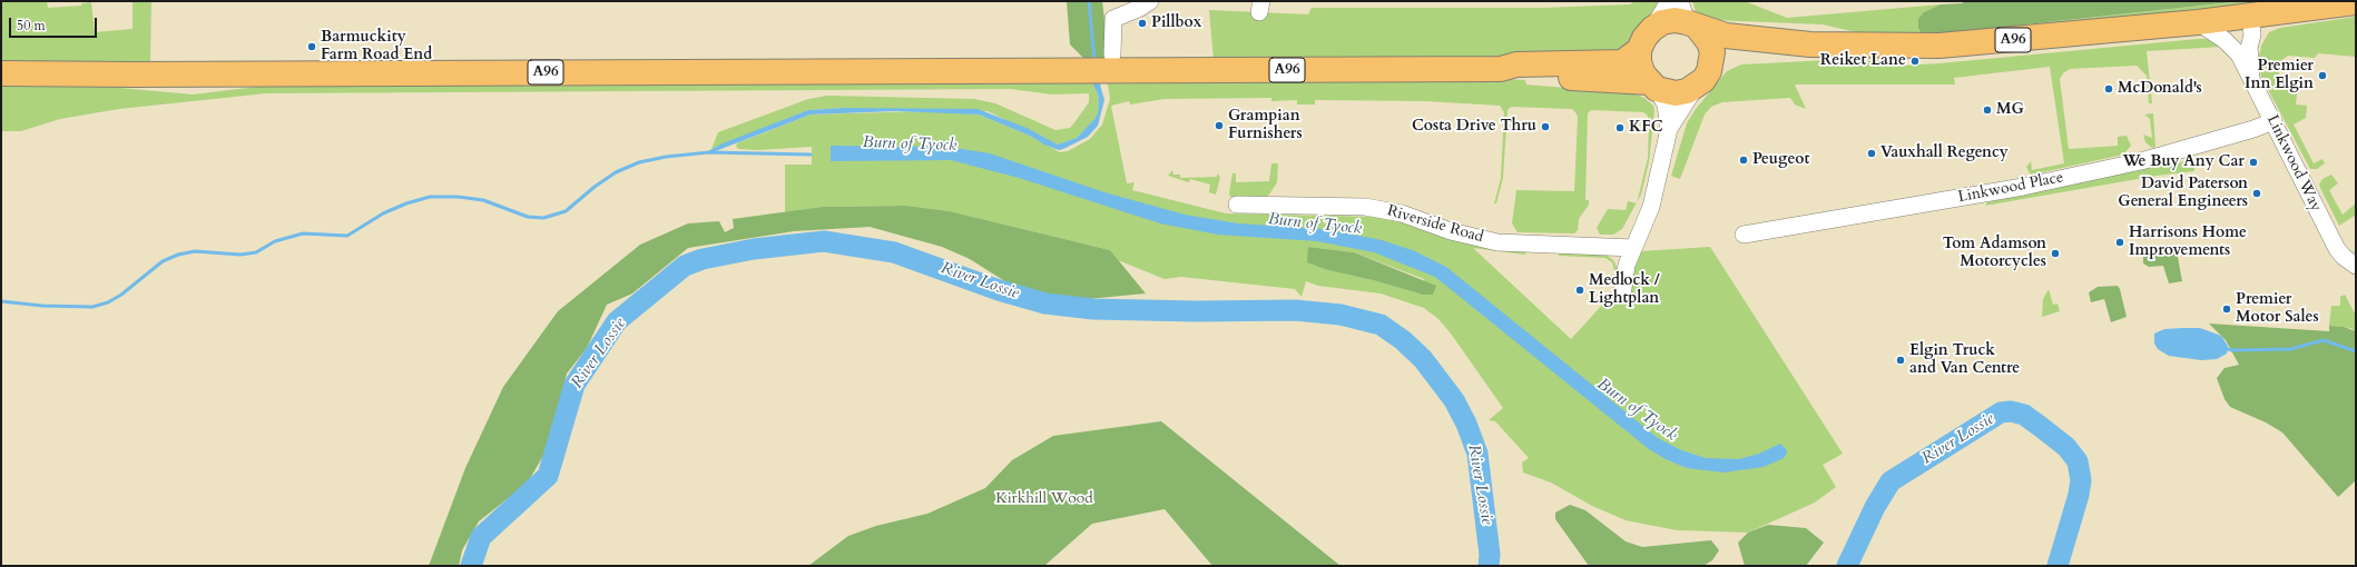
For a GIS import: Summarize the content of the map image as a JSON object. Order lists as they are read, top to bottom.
{
  "streets": {
    "highway": ["A96"],
    "street": ["Linkwood Way", "Linkwood Place", "Riverside Road"]
  },
  "crossings": [
    ["A96", "Linkwood Way"],
    ["Linkwood Way", "Linkwood Place"]
  ],
  "water": ["Burn of Tyock", "River Lossie"],
  "parks": ["Kirkhill Wood"],
  "places": [
    "Pillbox",
    "Barmuckity Farm Road End",
    "Reiket Lane",
    "Premier Inn Elgin",
    "McDonald's",
    "MG",
    "Grampian Furnishers",
    "Costa Drive Thru",
    "KFC",
    "Vauxhall Regency",
    "Peugeot",
    "We Buy Any Car",
    "David Paterson General Engineers",
    "Harrisons Home Improvements",
    "Tom Adamson Motorcycles",
    "Medlock / Lightplan",
    "Premier Motor Sales",
    "Elgin Truck and Van Centre"
  ],
  "scale_bar": "50 m"
}
